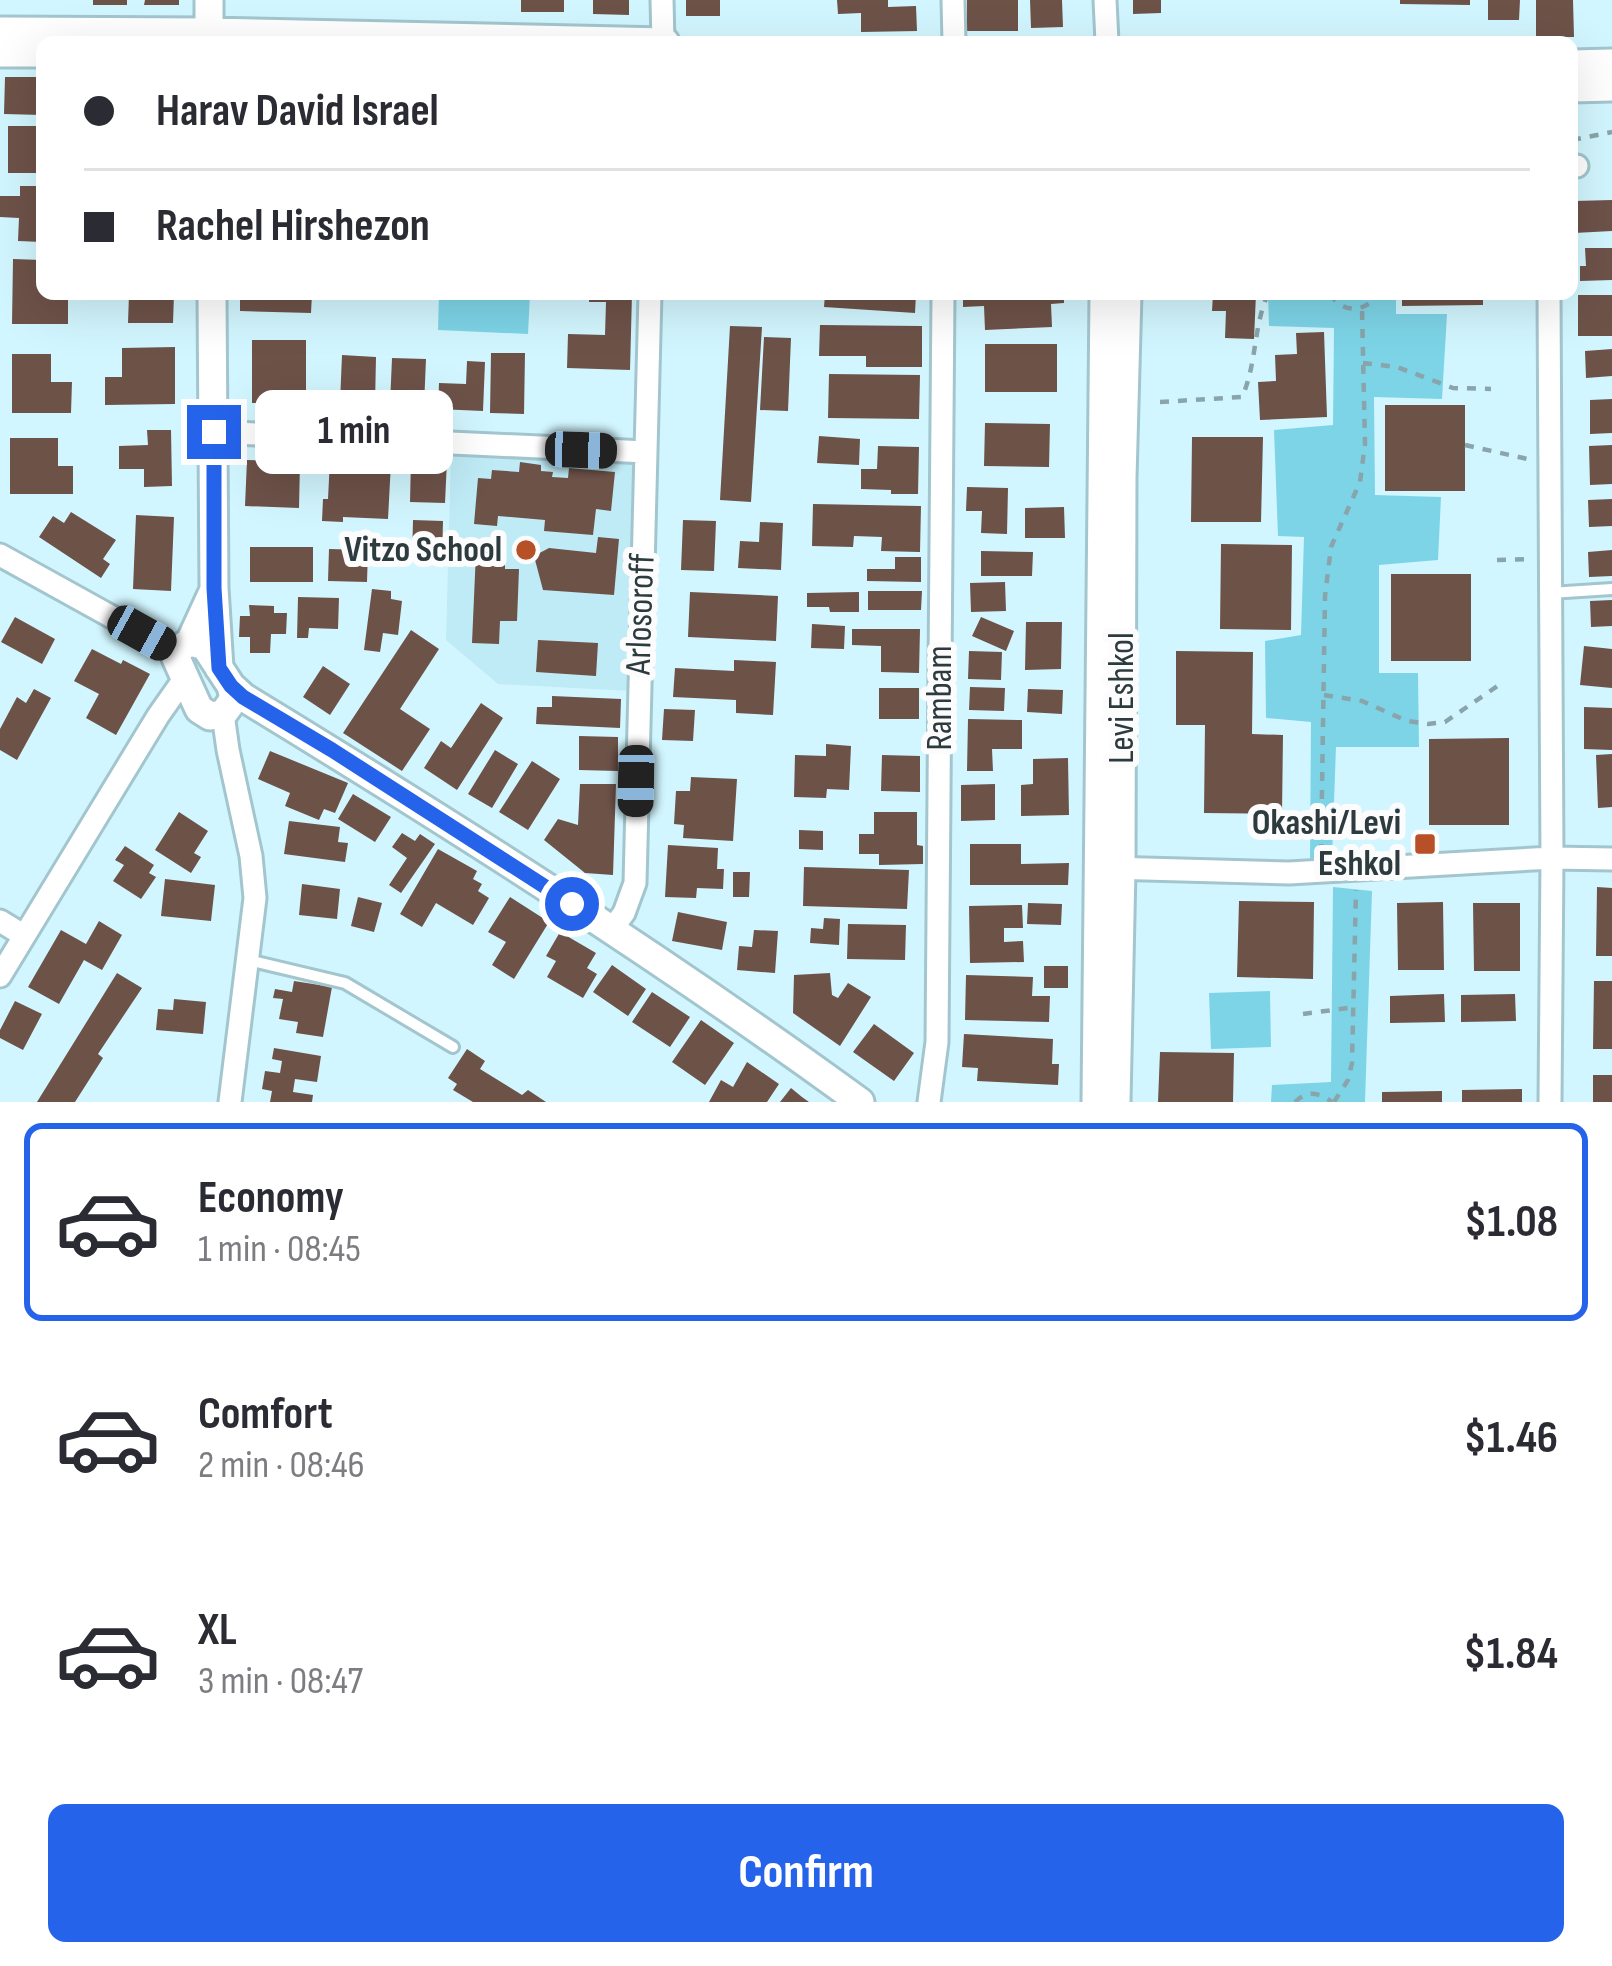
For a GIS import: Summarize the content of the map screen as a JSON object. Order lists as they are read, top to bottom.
{
  "streets": {
    "street": ["Arlosoroff", "Rambam", "Levi Eshkol"]
  },
  "places": {
    "other": ["Vitzo School"],
    "transit": ["Okashi/Levi Eshkol"]
  },
  "page": {
    "banner": ["Harav David Israel", "Rachel Hirshezon"],
    "bubble": "1 min",
    "list": [
      {
        "name": "Economy",
        "note": "1 min · 08:45",
        "value": "$1.08"
      },
      {
        "name": "Comfort",
        "note": "2 min · 08:46",
        "value": "$1.46"
      },
      {
        "name": "XL",
        "note": "3 min · 08:47",
        "value": "$1.84"
      }
    ],
    "buttons": "Confirm"
  }
}
